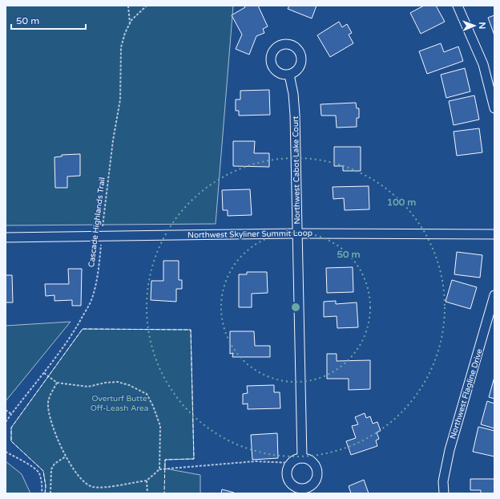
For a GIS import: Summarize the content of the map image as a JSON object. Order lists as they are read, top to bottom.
{
  "streets": {
    "street": ["Northwest Cabot Lake Court", "Northwest Skyliner Summit Loop", "Northwest Flagline Drive"],
    "path": ["Cascade Highlands Trail"]
  },
  "crossings": [
    ["Northwest Cabot Lake Court", "Northwest Skyliner Summit Loop"],
    ["Cascade Highlands Trail", "Northwest Skyliner Summit Loop"]
  ],
  "parks": ["Overturf Butte Off-Leash Area"],
  "scale_bar": "50 m",
  "north": "right",
  "rings": ["100 m", "50 m"]
}
